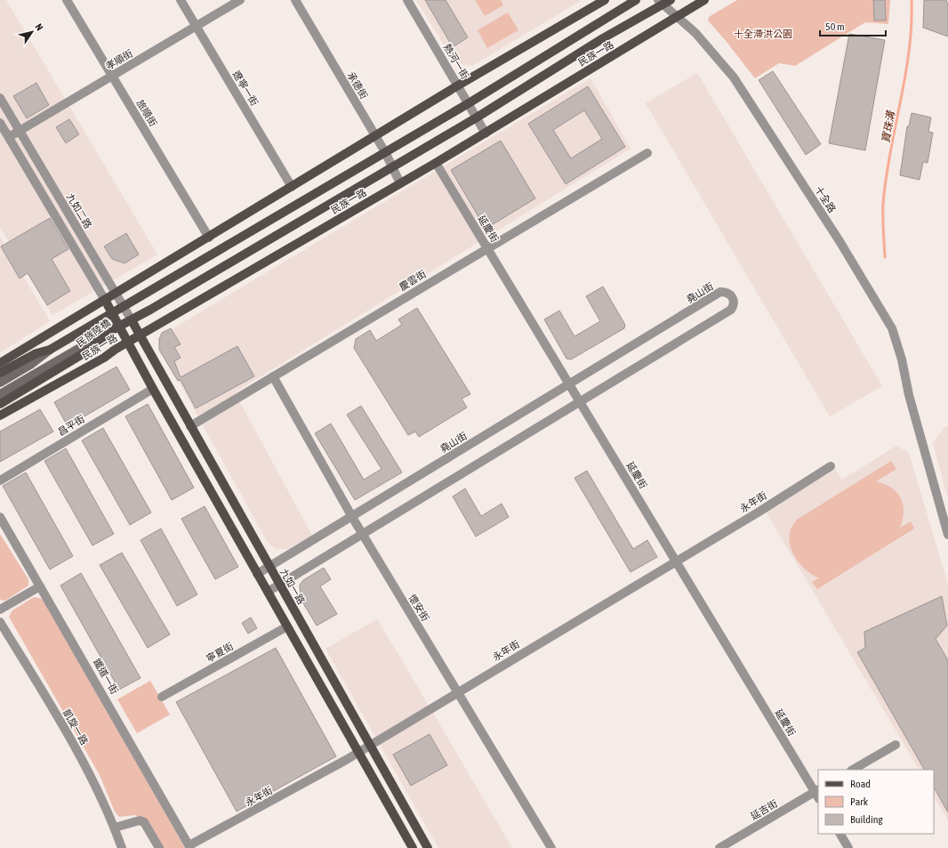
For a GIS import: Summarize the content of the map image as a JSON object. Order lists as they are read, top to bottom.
{
  "streets": {
    "main road": [
      "民族一路",
      "九如二路",
      "民族陸橋",
      "九如一路"
    ],
    "street": [
      "孝順街",
      "熱河一街",
      "承德街",
      "遼寧一街",
      "旅順街",
      "十全路",
      "延慶街",
      "慶雲街",
      "堯山街",
      "昌平街",
      "永年街",
      "懷安街",
      "寧夏街",
      "鐵道一街",
      "凱旋一路",
      "延吉街"
    ]
  },
  "crossings": [
    ["民族一路", "熱河一街"],
    ["民族一路", "承德街"],
    ["民族一路", "十全路"],
    ["民族一路", "九如二路"],
    ["民族一路", "延慶街"],
    ["民族一路", "民族陸橋"],
    ["民族一路", "九如一路"],
    ["孝順街", "遼寧一街"],
    ["孝順街", "旅順街"],
    ["孝順街", "九如二路"],
    ["九如二路", "九如一路"],
    ["延慶街", "慶雲街"],
    ["延慶街", "堯山街"],
    ["延慶街", "永年街"],
    ["延慶街", "延吉街"],
    ["慶雲街", "九如一路"],
    ["慶雲街", "懷安街"],
    ["堯山街", "九如一路"],
    ["堯山街", "懷安街"],
    ["永年街", "九如一路"],
    ["永年街", "懷安街"],
    ["永年街", "鐵道一街"]
  ],
  "water": ["寶珠溝"],
  "parks": ["十全滯洪公園"],
  "legend": ["Road", "Park", "Building"],
  "scale_bar": "50 m",
  "north": "top right"
}
